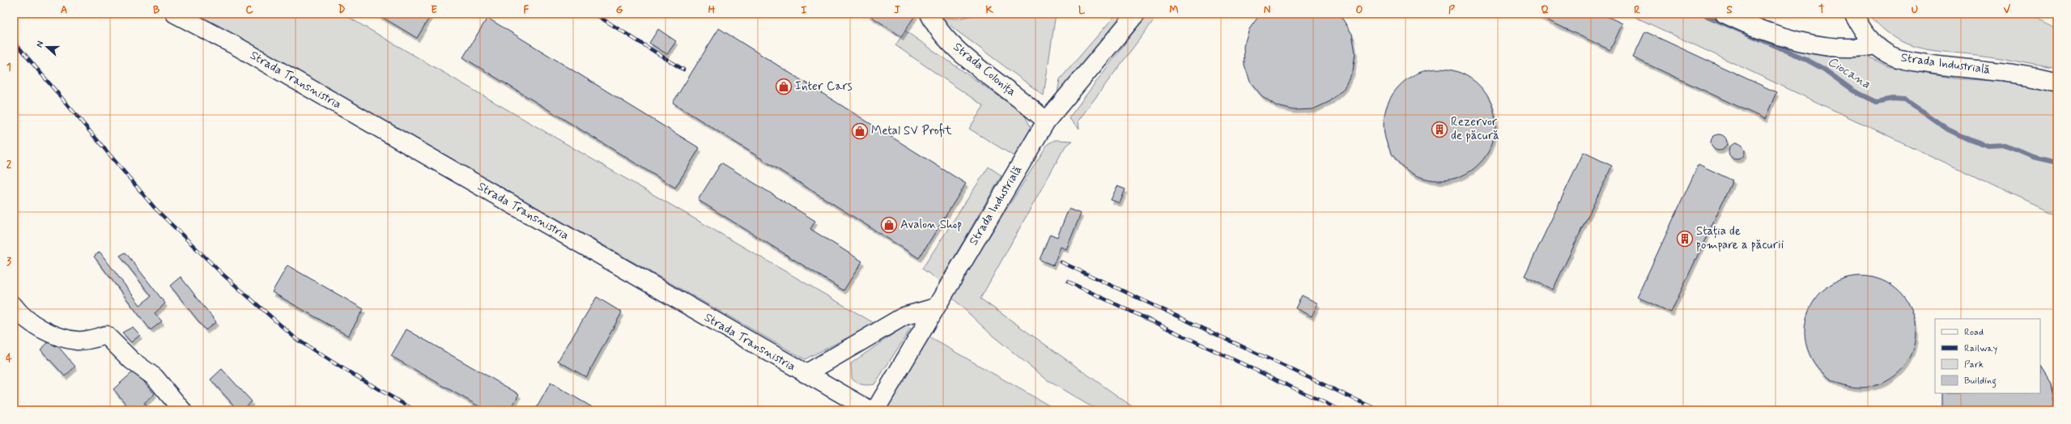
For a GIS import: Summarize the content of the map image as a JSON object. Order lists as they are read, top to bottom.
{
  "streets": {
    "street": ["Strada Industrială", "Strada Colonița", "Strada Transnistria"]
  },
  "crossings": [
    ["Strada Industrială", "Strada Colonița"]
  ],
  "water": ["Ciocana"],
  "places": {
    "shop": ["Inter Cars", "Metal SV Profit", "Avalon Shop"],
    "building": ["Rezervor de păcură", "Stația de pompare a păcurii"]
  },
  "legend": [
    "Road",
    "Railway",
    "Park",
    "Building"
  ],
  "north": "left",
  "grid": {
    "columns": [
      "A",
      "B",
      "C",
      "D",
      "E",
      "F",
      "G",
      "H",
      "I",
      "J",
      "K",
      "L",
      "M",
      "N",
      "O",
      "P",
      "Q",
      "R",
      "S",
      "T",
      "U",
      "V"
    ],
    "rows": [
      "1",
      "2",
      "3",
      "4"
    ]
  }
}
